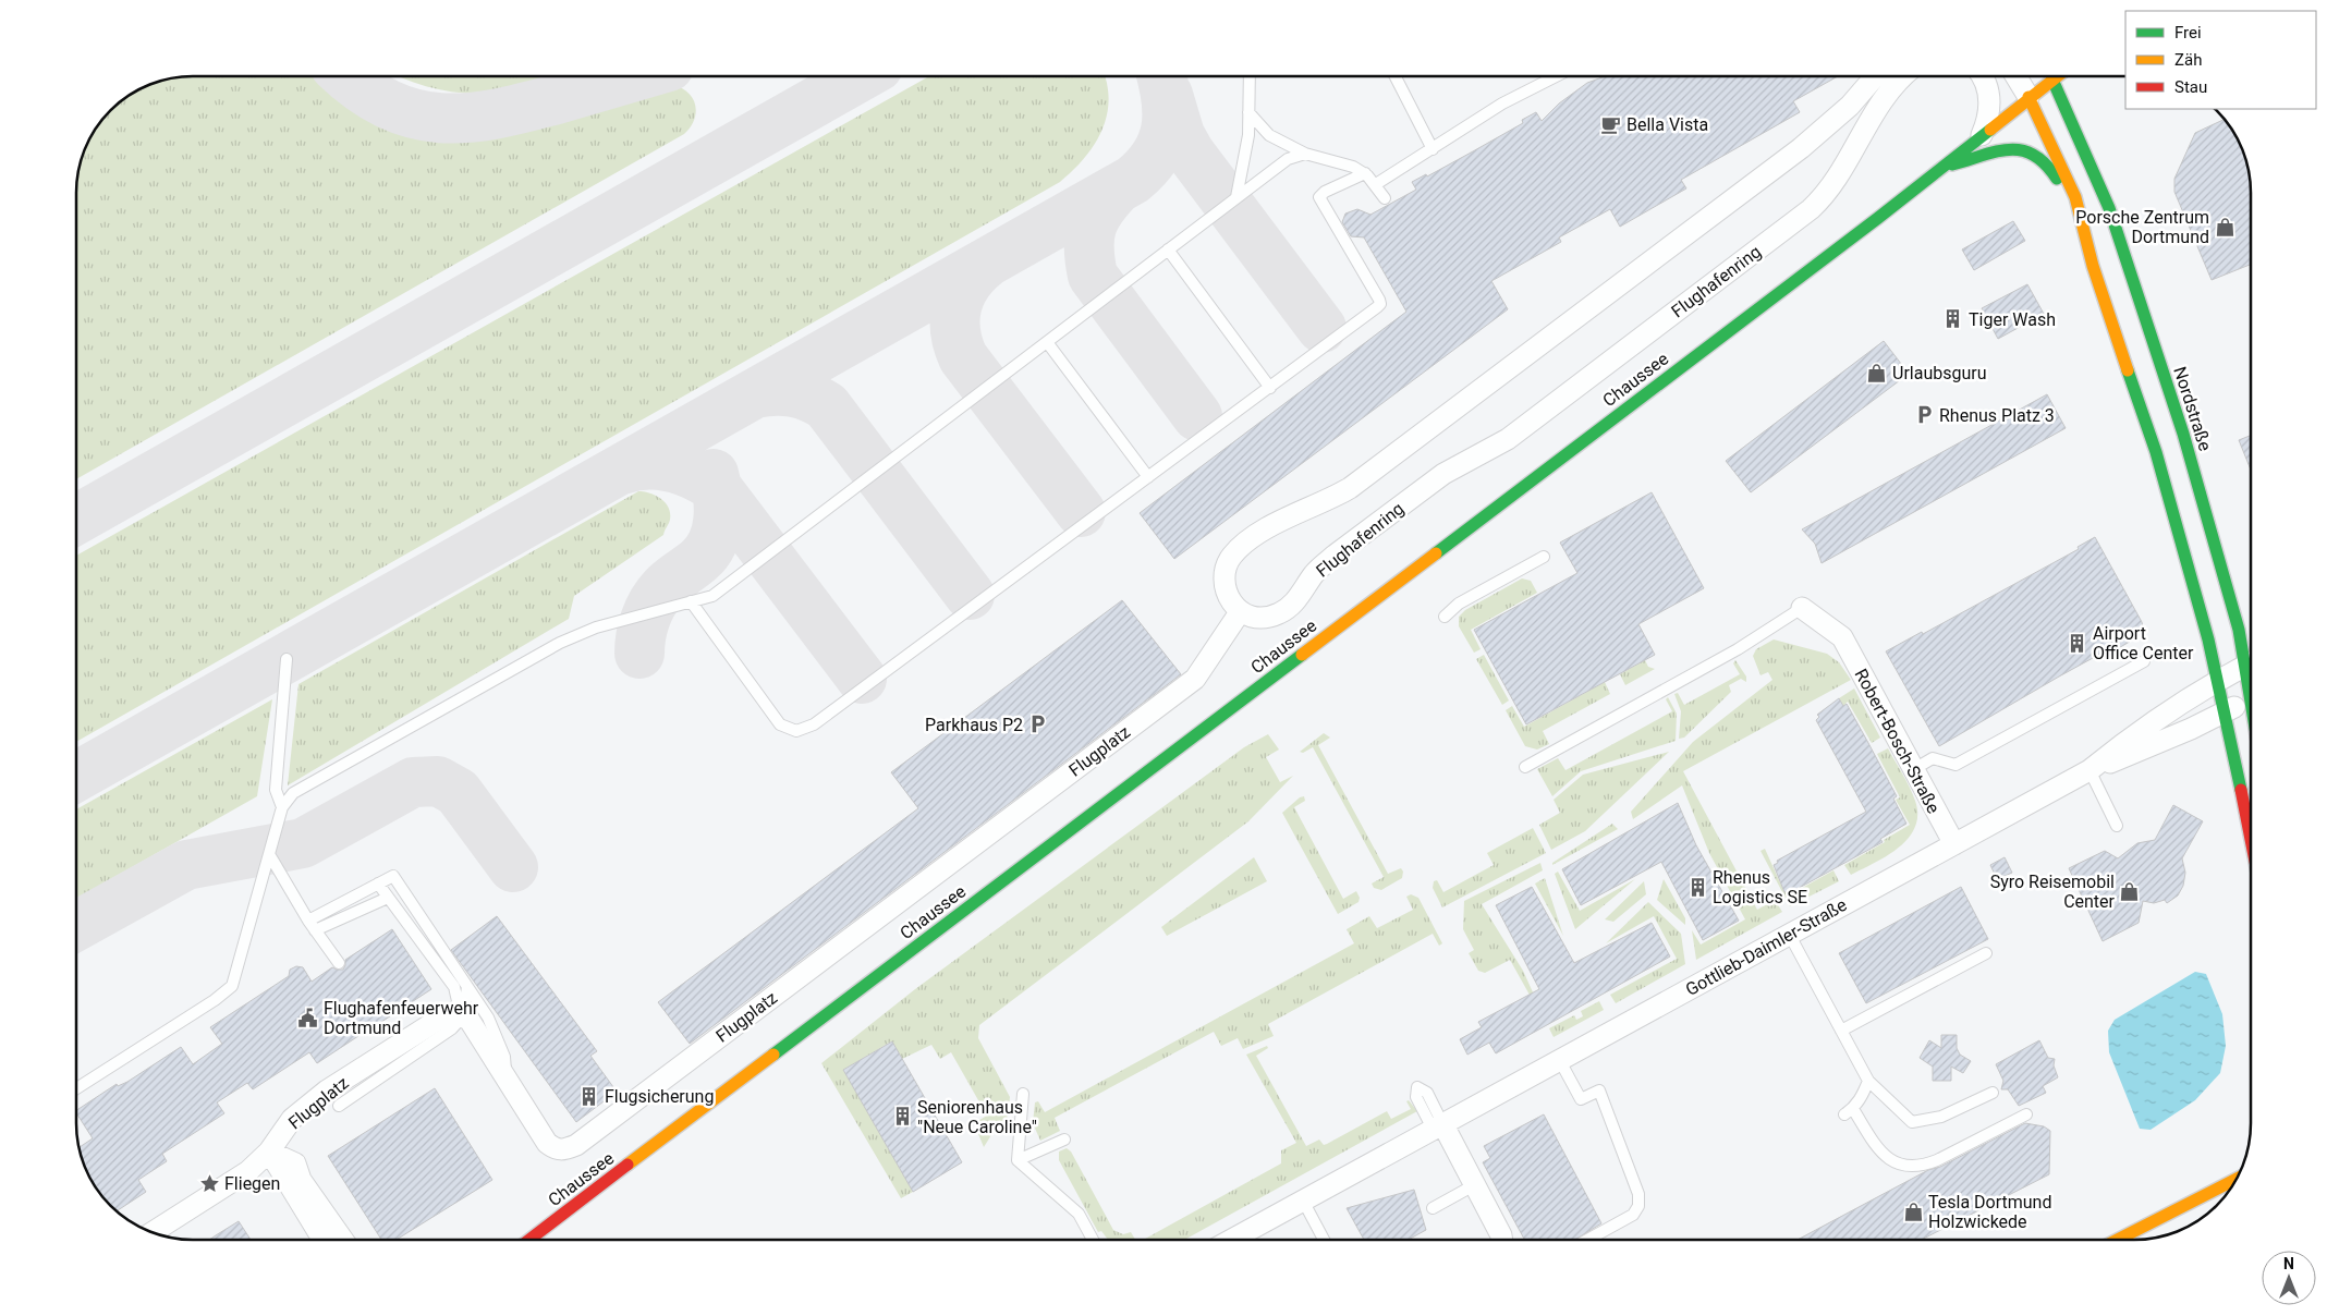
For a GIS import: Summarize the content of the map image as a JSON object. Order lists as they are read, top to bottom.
{
  "streets": {
    "main road": ["Chaussee", "Nordstraße"],
    "street": [
      "Flughafenring",
      "Robert-Bosch-Straße",
      "Flugplatz",
      "Gottlieb-Daimler-Straße"
    ]
  },
  "crossings": [
    ["Flughafenring", "Flugplatz"],
    ["Robert-Bosch-Straße", "Gottlieb-Daimler-Straße"]
  ],
  "places": {
    "cafe": ["Bella Vista"],
    "shop": [
      "Porsche Zentrum Dortmund",
      "Urlaubsguru",
      "Syro Reisemobil Center",
      "Tesla Dortmund Holzwickede"
    ],
    "building": [
      "Tiger Wash",
      "Airport Office Center",
      "Rhenus Logistics SE",
      "Flugsicherung",
      "Seniorenhaus \"Neue Caroline\""
    ],
    "parking": ["Rhenus Platz 3", "Parkhaus P2"],
    "public building": ["Flughafenfeuerwehr Dortmund"],
    "place": ["Fliegen"]
  },
  "legend": ["Frei", "Zäh", "Stau"],
  "north": "top"
}
